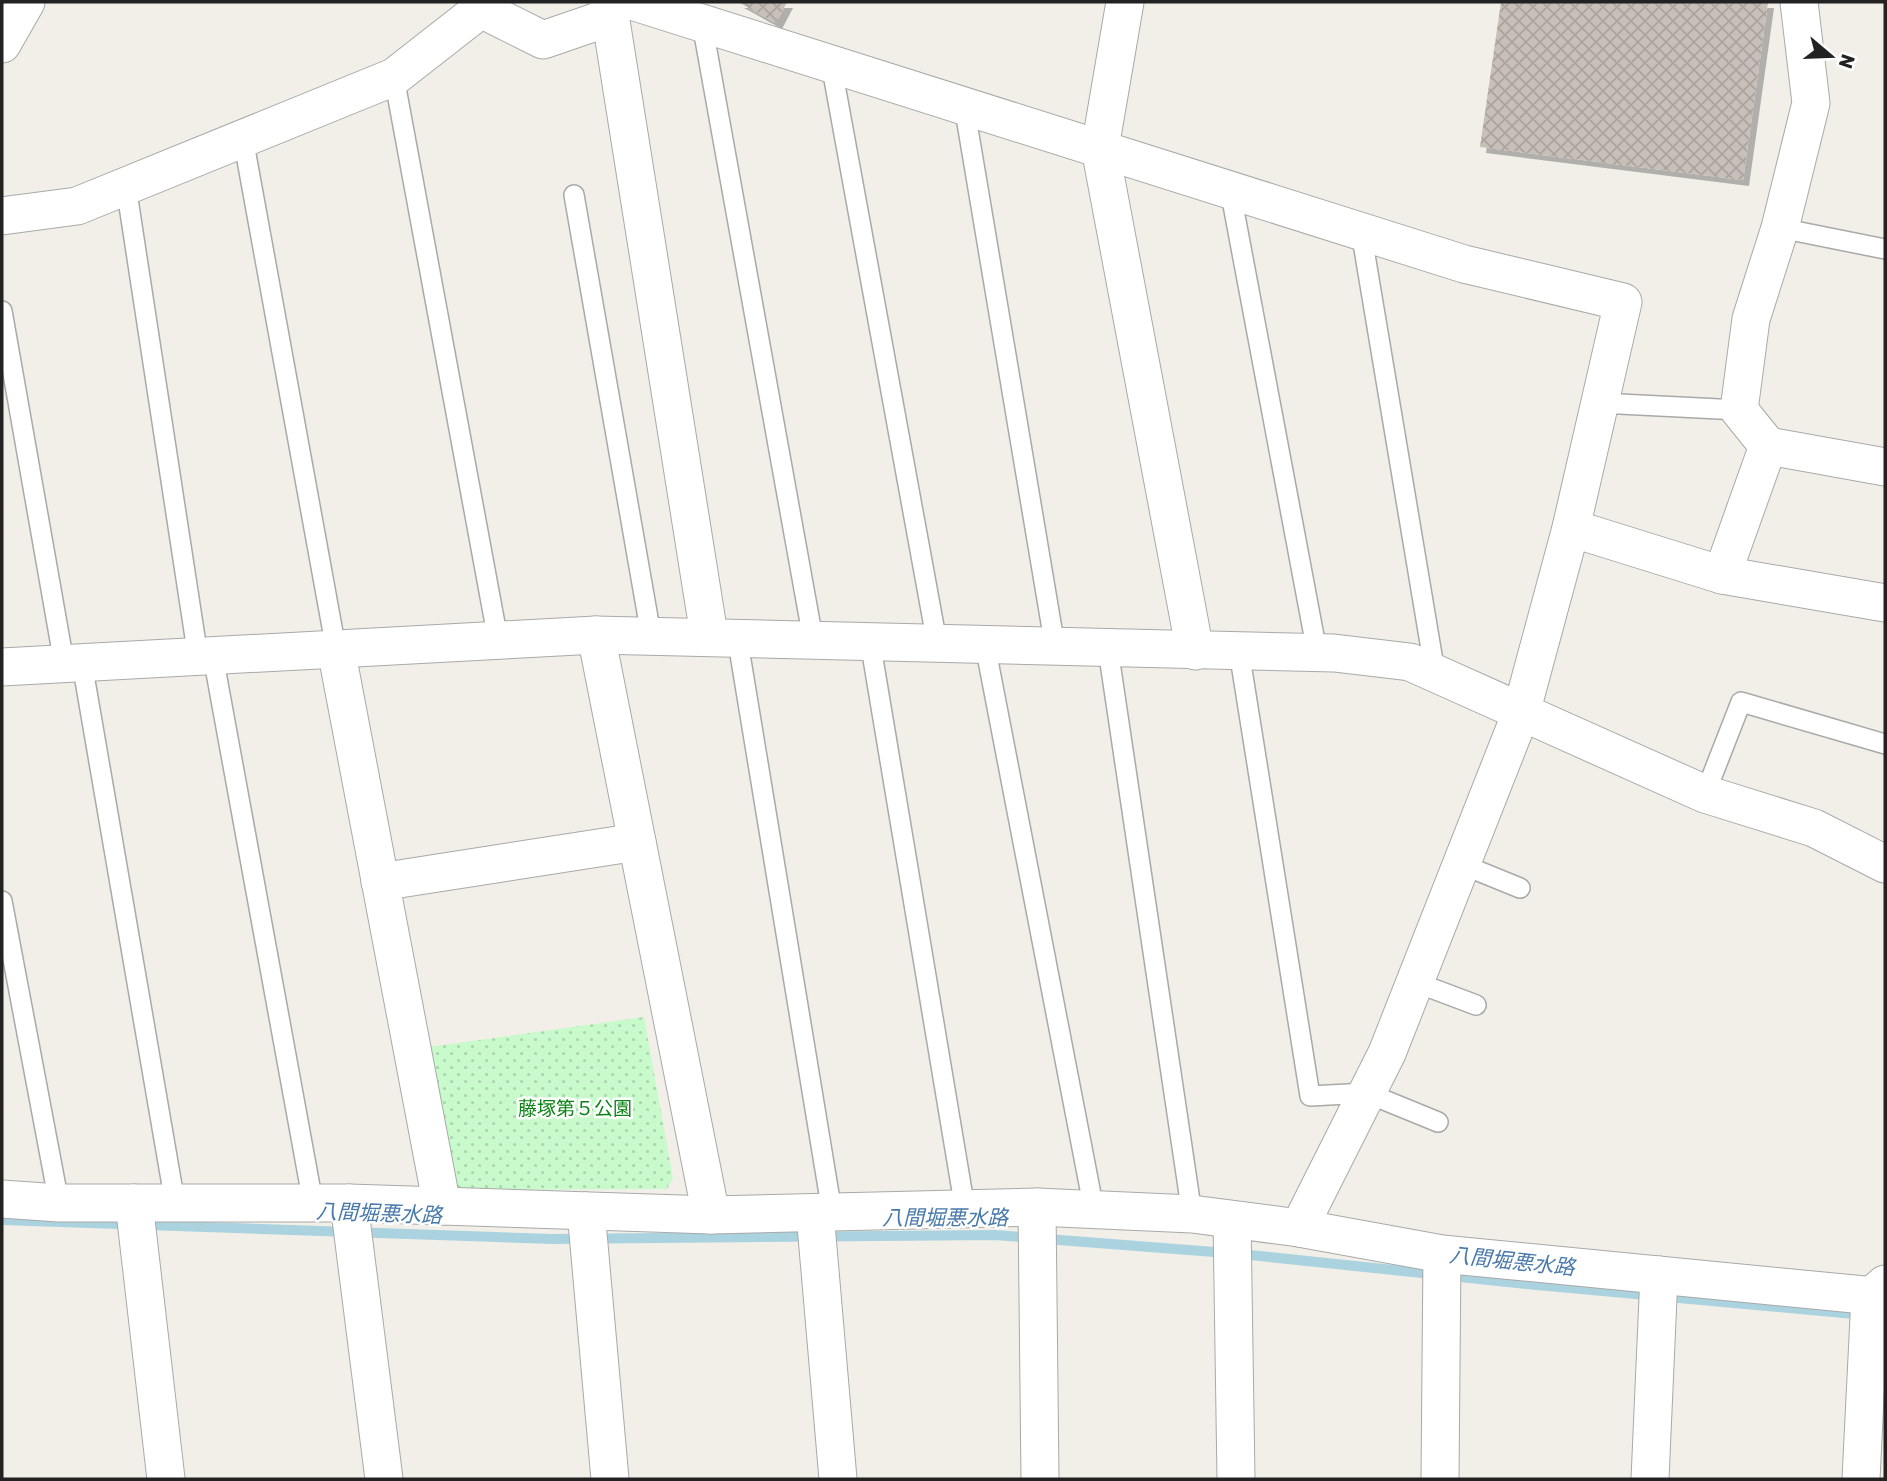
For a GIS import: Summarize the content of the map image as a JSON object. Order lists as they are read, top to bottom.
{
  "water": ["八間堀悪水路"],
  "parks": ["藤塚第５公園"],
  "north": "right"
}
